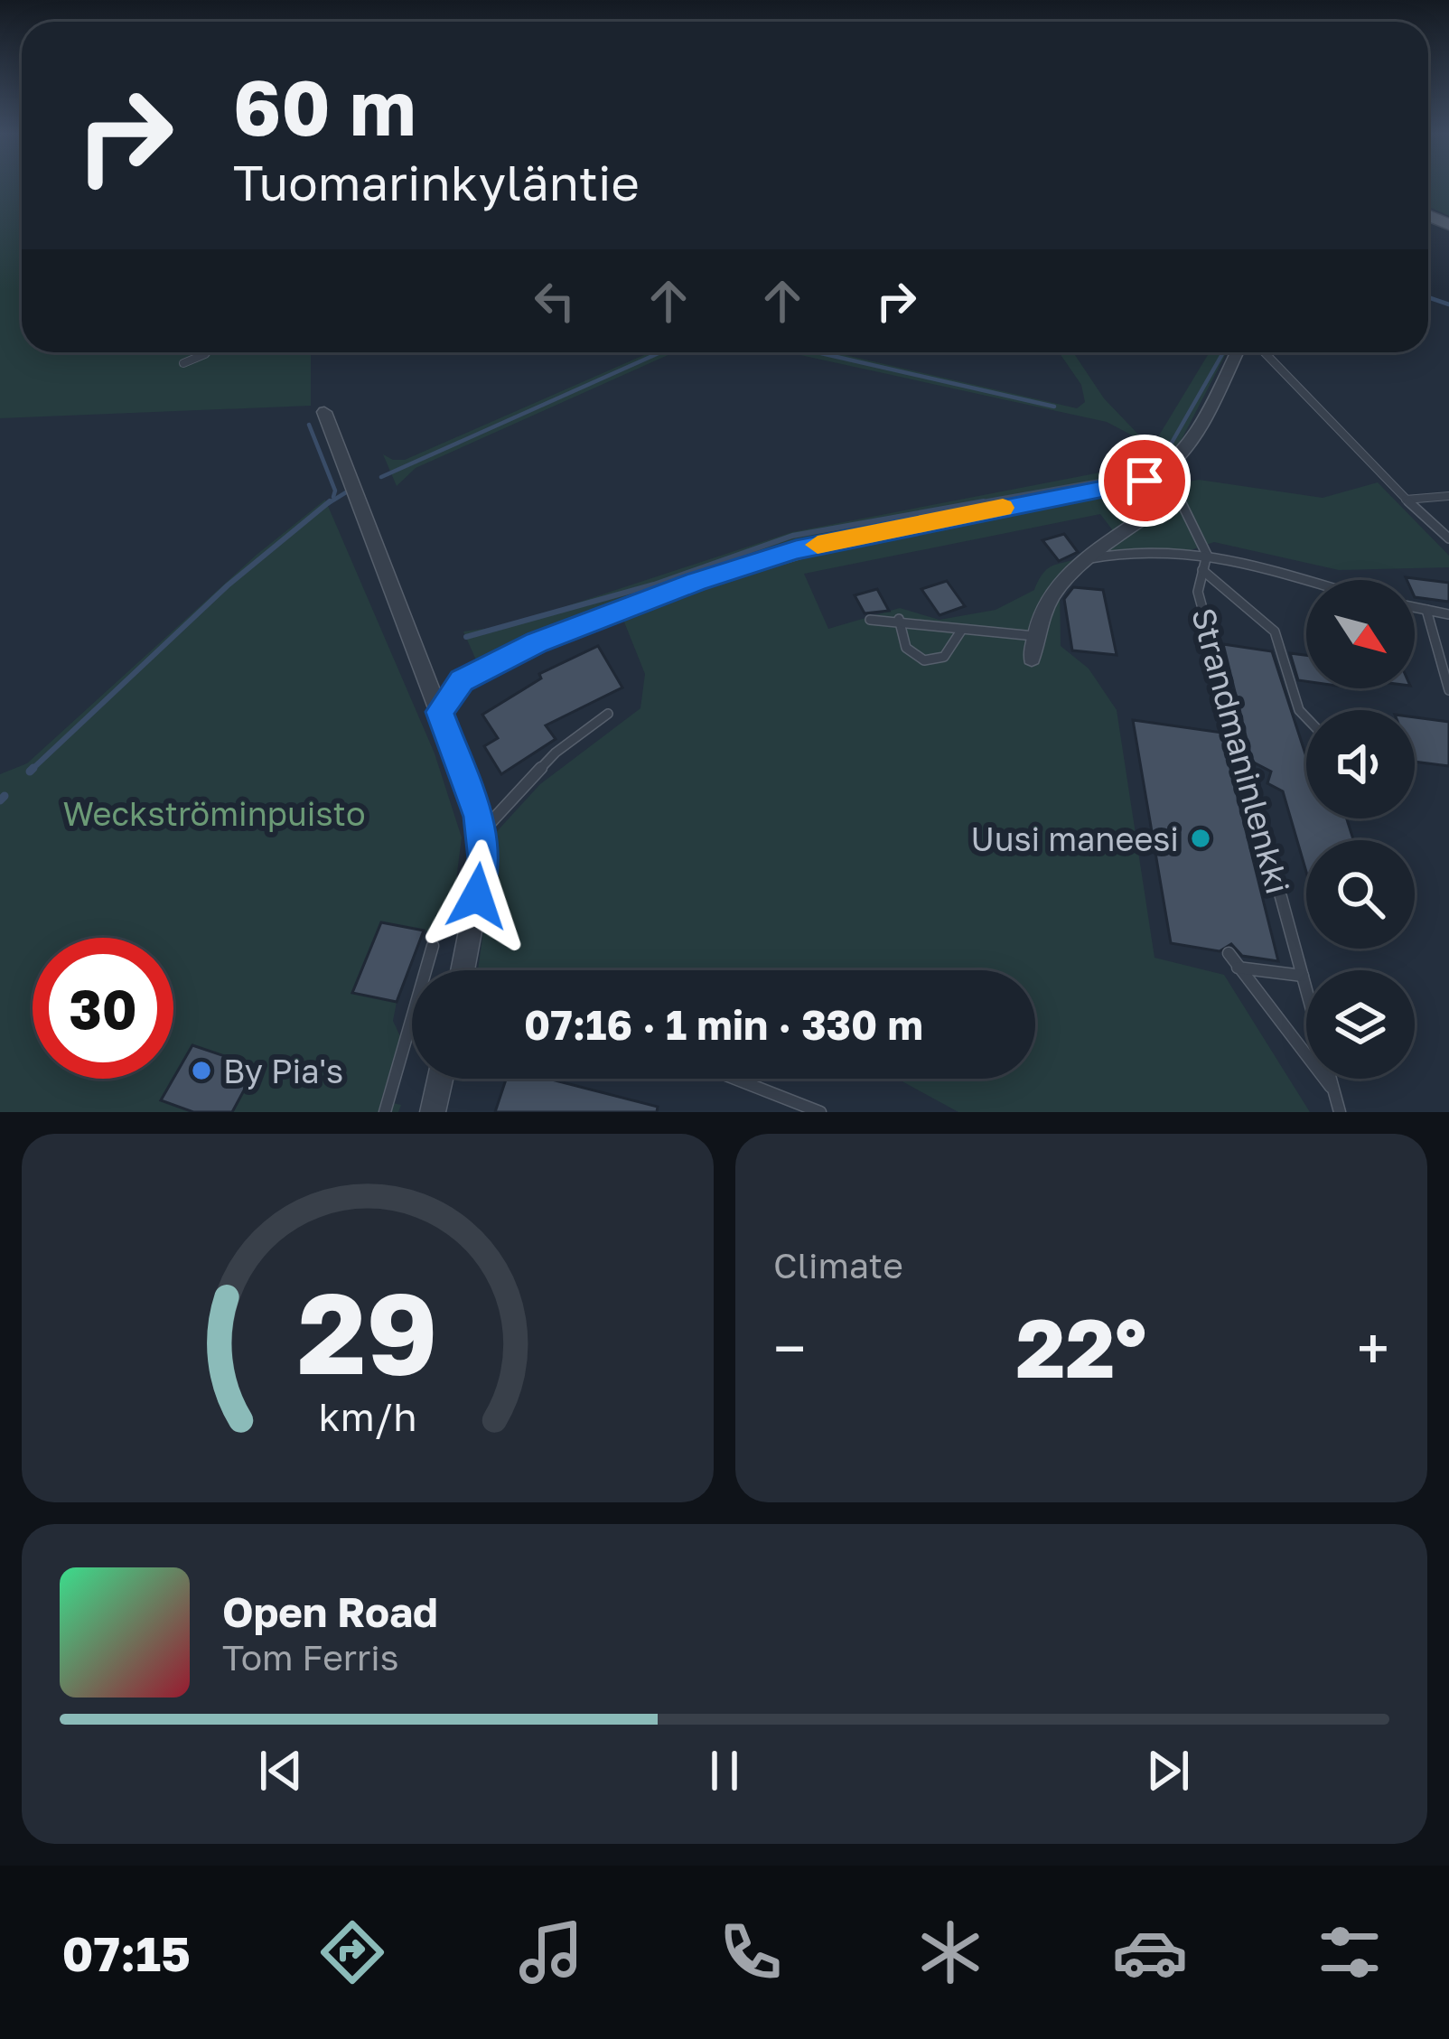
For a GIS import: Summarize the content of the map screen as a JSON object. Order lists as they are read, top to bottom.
{
  "streets": {
    "lane": ["Strandmaninlenkki"]
  },
  "parks": ["Weckströminpuisto"],
  "places": ["Uusi maneesi", "By Pia's"],
  "north": "bottom right",
  "page": {
    "turn": ["60 m", "Tuomarinkyläntie"],
    "limit": "30",
    "trip": "07:16 · 1 min · 330 m",
    "tile": "Climate",
    "heat": ["−", "22°", "+"],
    "song": ["Open Road", "Tom Ferris"],
    "tabs": "07:15",
    "gauge": ["29", "km/h"]
  }
}
